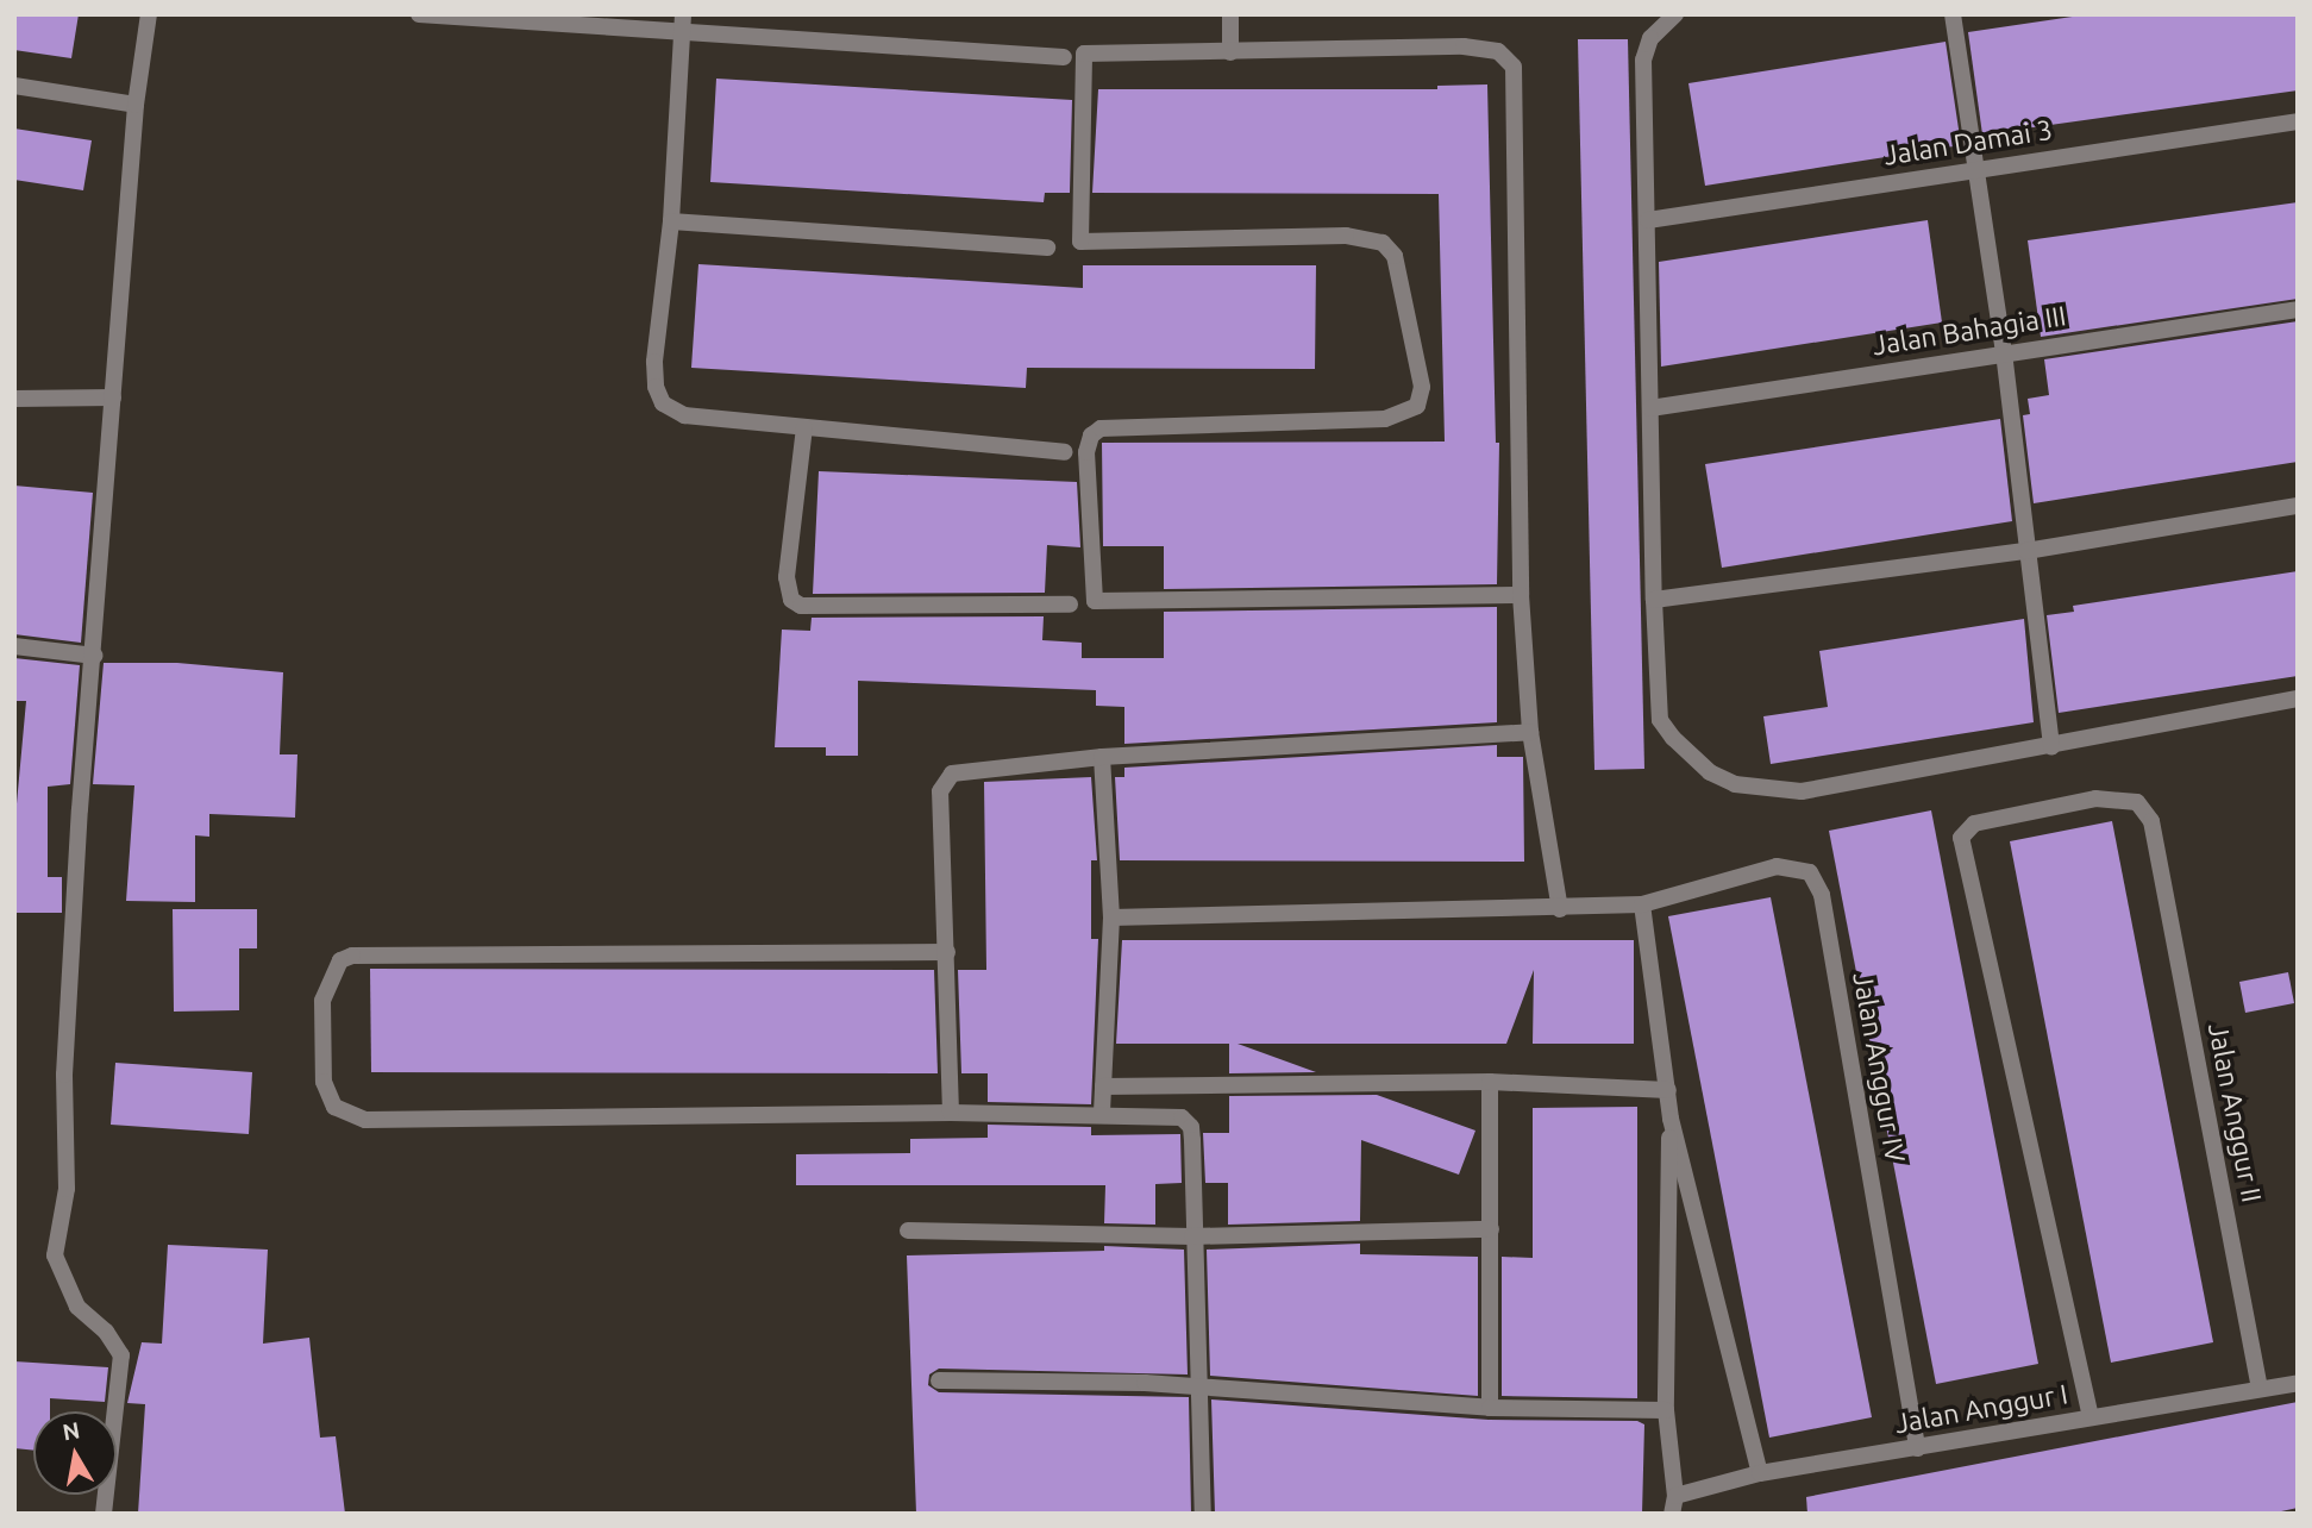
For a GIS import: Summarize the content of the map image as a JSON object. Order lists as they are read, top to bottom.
{
  "streets": {
    "street": [
      "Jalan Damai 3",
      "Jalan Bahagia III",
      "Jalan Anggur IV",
      "Jalan Anggur II",
      "Jalan Anggur I"
    ]
  },
  "crossings": [
    ["Jalan Anggur IV", "Jalan Anggur I"],
    ["Jalan Anggur II", "Jalan Anggur I"]
  ],
  "north": "top"
}
